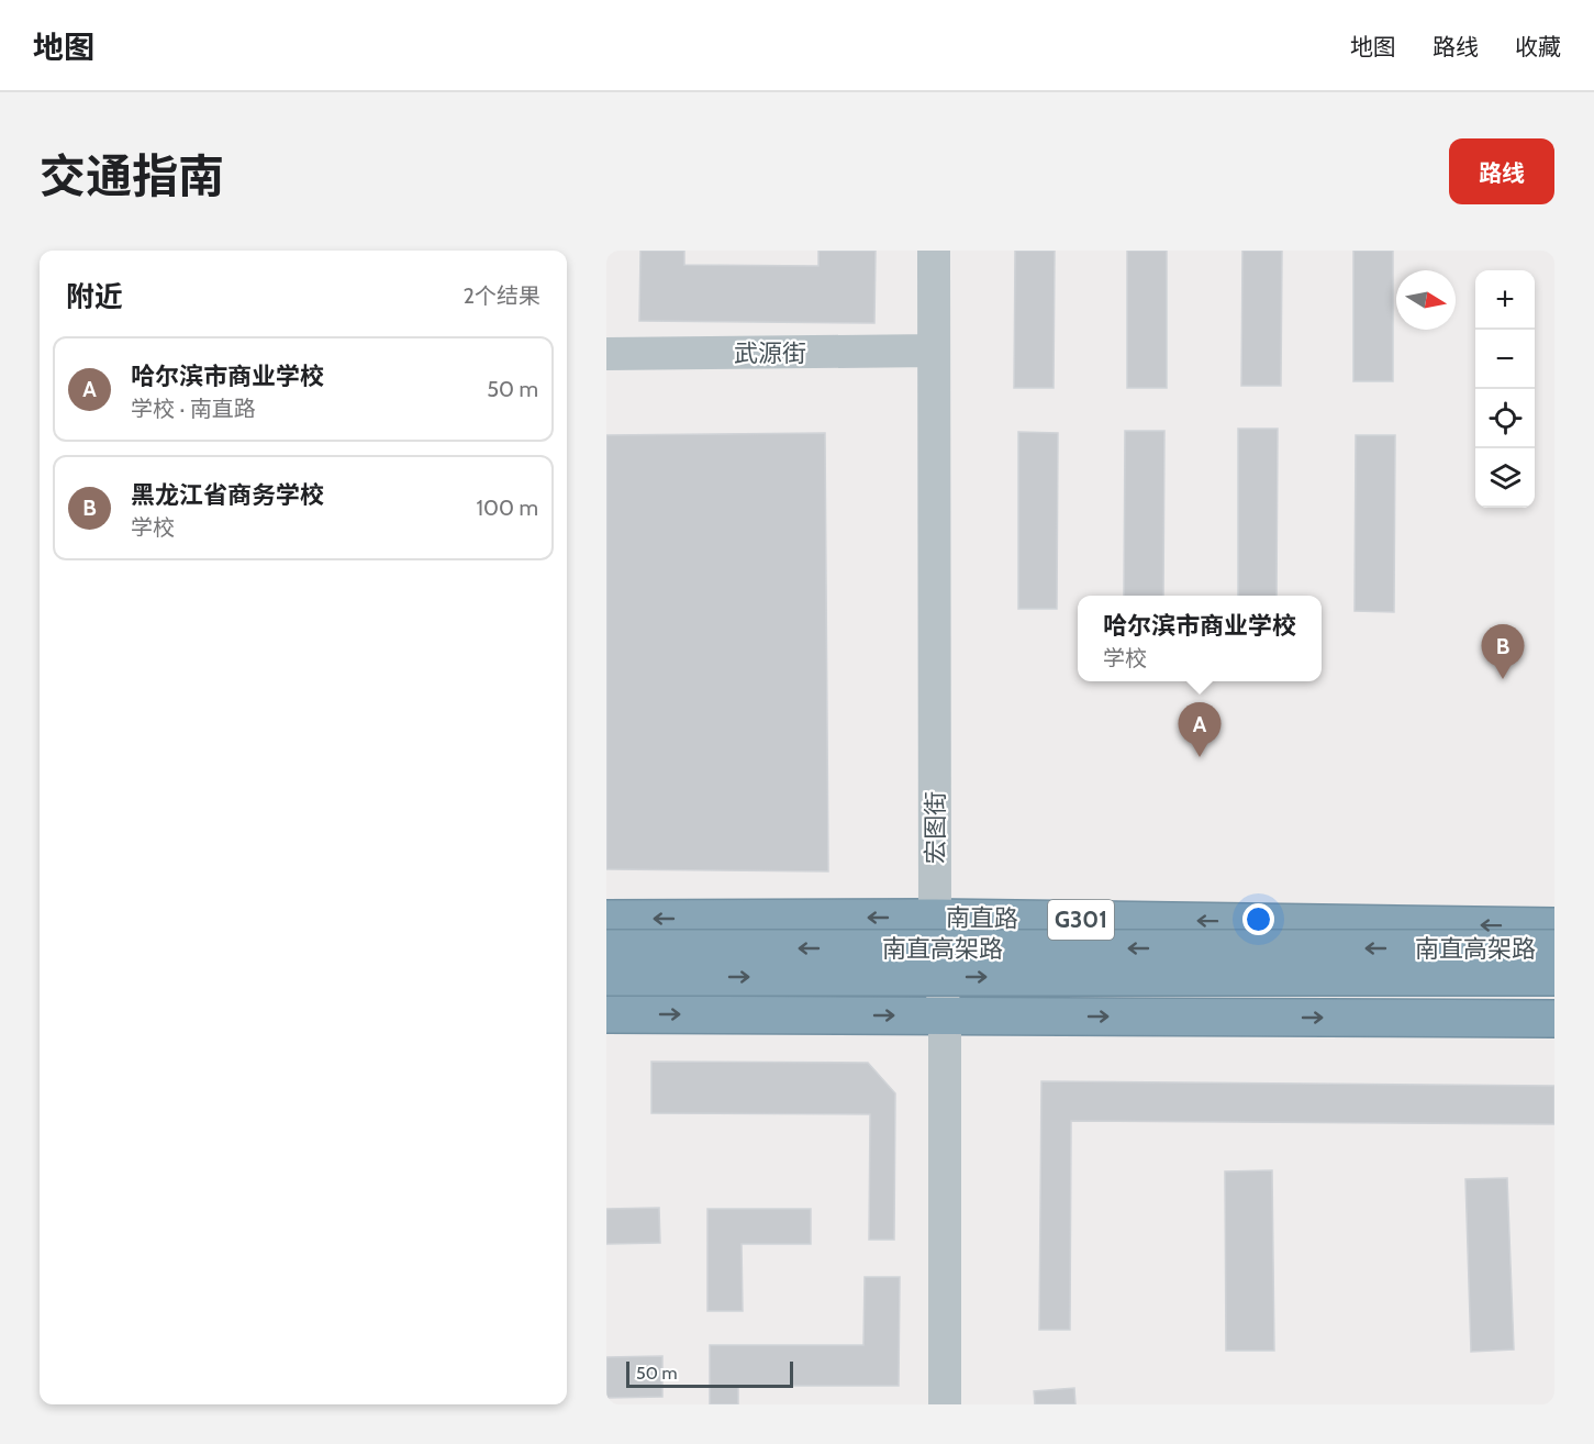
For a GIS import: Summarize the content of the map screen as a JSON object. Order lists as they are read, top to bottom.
{
  "streets": {
    "highway": ["南直路", "G301", "南直高架路"],
    "street": ["武源街", "宏图街"]
  },
  "crossings": [
    ["武源街", "宏图街"],
    ["宏图街", "南直路"]
  ],
  "scale_bar": "50 m",
  "north": "right",
  "page": {
    "header": "地图",
    "nav": ["地图", "路线", "收藏"],
    "title": "交通指南",
    "buttons": "路线",
    "heading": ["附近", "2个结果"],
    "map_buttons": ["+", "−"],
    "list": [
      {
        "mark": "A",
        "name": "哈尔滨市商业学校",
        "note": "学校 · 南直路",
        "value": "50 m"
      },
      {
        "mark": "B",
        "name": "黑龙江省商务学校",
        "note": "学校",
        "value": "100 m"
      }
    ],
    "popup": ["哈尔滨市商业学校", "学校"],
    "pins": ["B", "A"],
    "scale": "50 m"
  }
}
